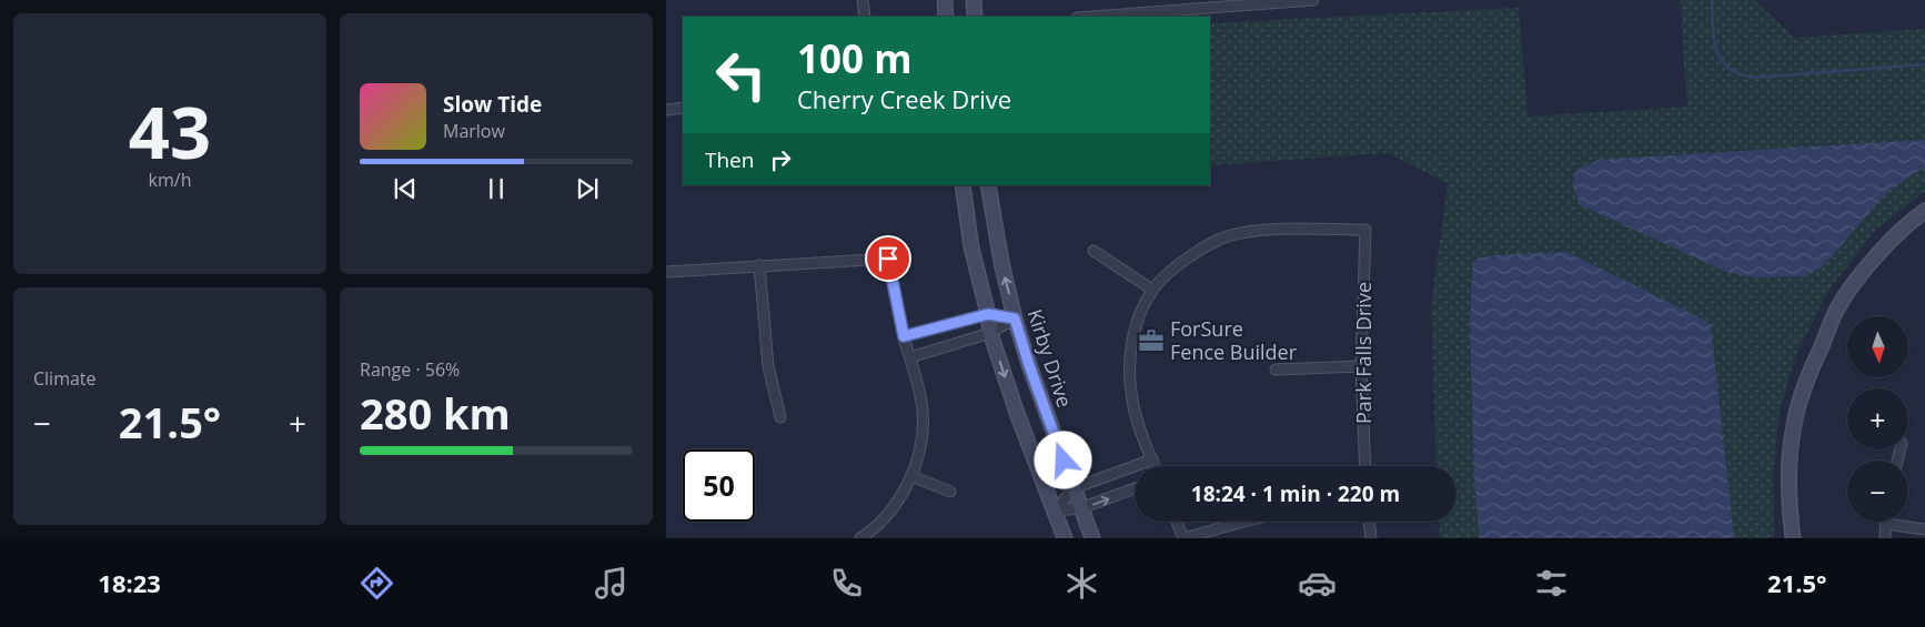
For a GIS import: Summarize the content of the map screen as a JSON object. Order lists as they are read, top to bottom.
{
  "streets": {
    "main road": ["Kirby Drive"],
    "street": ["Park Falls Drive"]
  },
  "places": {
    "office": ["ForSure Fence Builder"]
  },
  "north": "bottom",
  "page": {
    "tile": [
      ["43", "km/h"],
      "Climate",
      ["Range · 56%", "280 km"]
    ],
    "turn": ["100 m", "Cherry Creek Drive"],
    "song": ["Slow Tide", "Marlow"],
    "then": "Then",
    "map_buttons": ["+", "−"],
    "heat": ["−", "21.5°", "+"],
    "limit": "50",
    "trip": "18:24 · 1 min · 220 m",
    "tabs": ["18:23", "21.5°"]
  }
}
